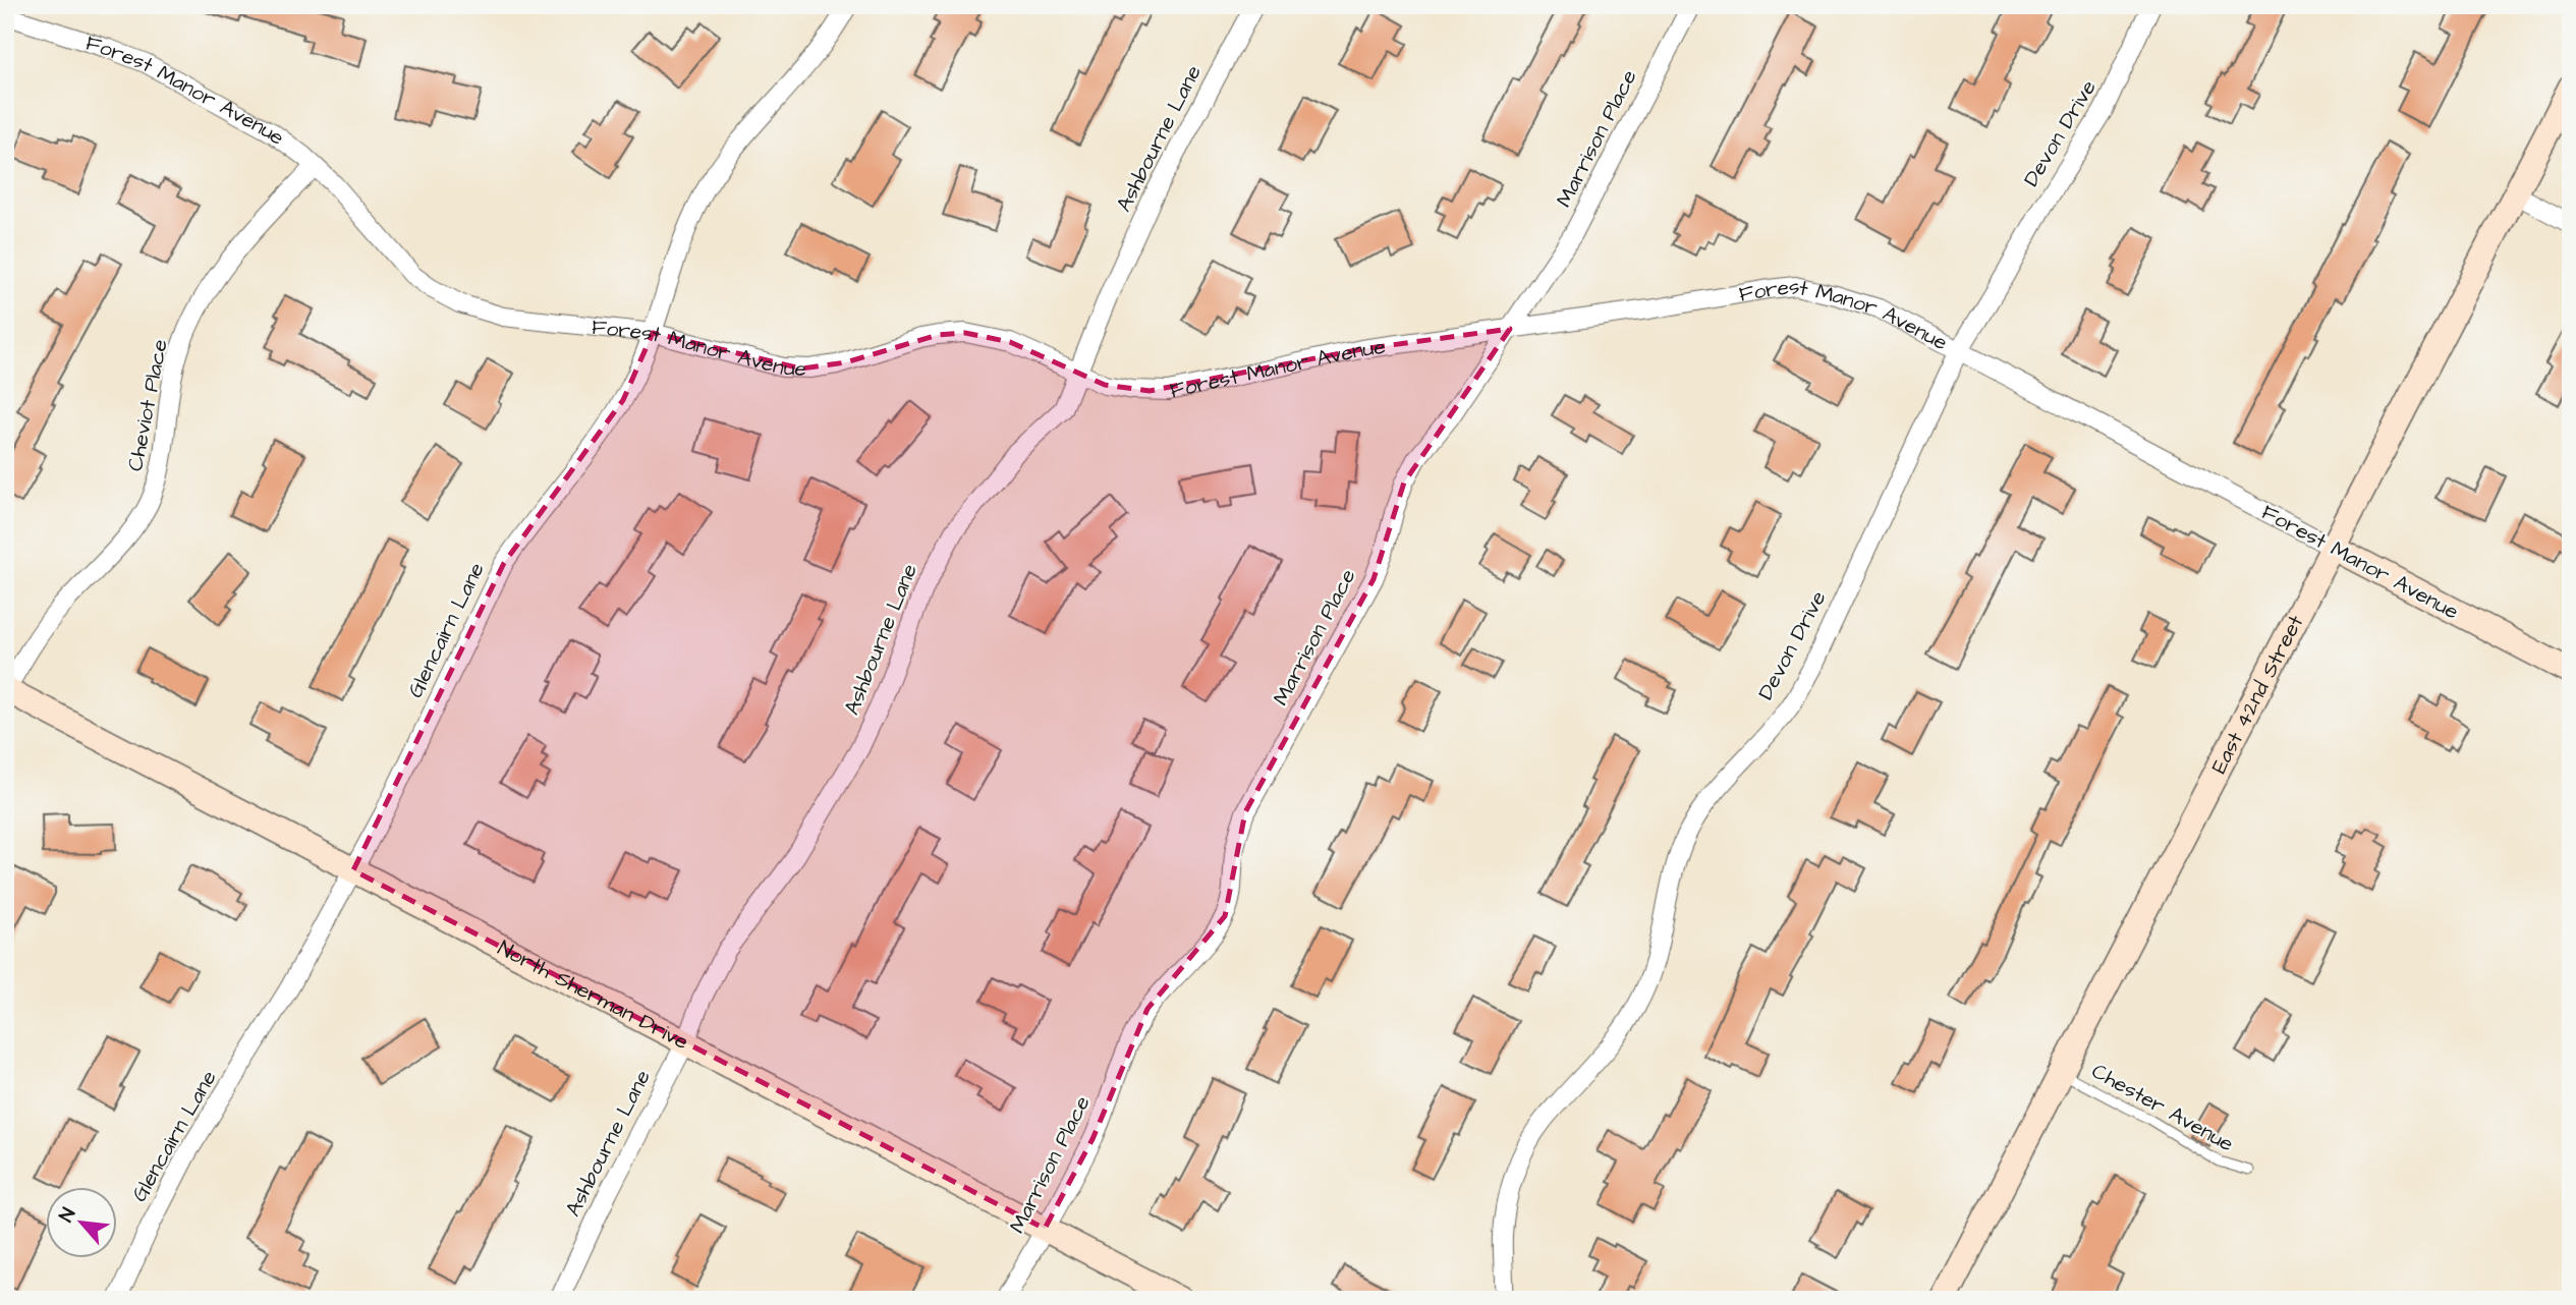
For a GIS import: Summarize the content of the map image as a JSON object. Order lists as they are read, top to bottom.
{
  "streets": {
    "street": [
      "Forest Manor Avenue",
      "Devon Drive",
      "Ashbourne Lane",
      "Marrison Place",
      "Cheviot Place",
      "Glencairn Lane",
      "East 42nd Street",
      "North Sherman Drive"
    ],
    "lane": ["Chester Avenue"]
  },
  "crossings": [
    ["Forest Manor Avenue", "Devon Drive"],
    ["Forest Manor Avenue", "Ashbourne Lane"],
    ["Forest Manor Avenue", "Marrison Place"],
    ["Forest Manor Avenue", "Cheviot Place"],
    ["Forest Manor Avenue", "Glencairn Lane"],
    ["Forest Manor Avenue", "East 42nd Street"],
    ["Ashbourne Lane", "North Sherman Drive"],
    ["Marrison Place", "North Sherman Drive"],
    ["Cheviot Place", "North Sherman Drive"],
    ["Glencairn Lane", "North Sherman Drive"],
    ["East 42nd Street", "Chester Avenue"]
  ],
  "north": "top left"
}
